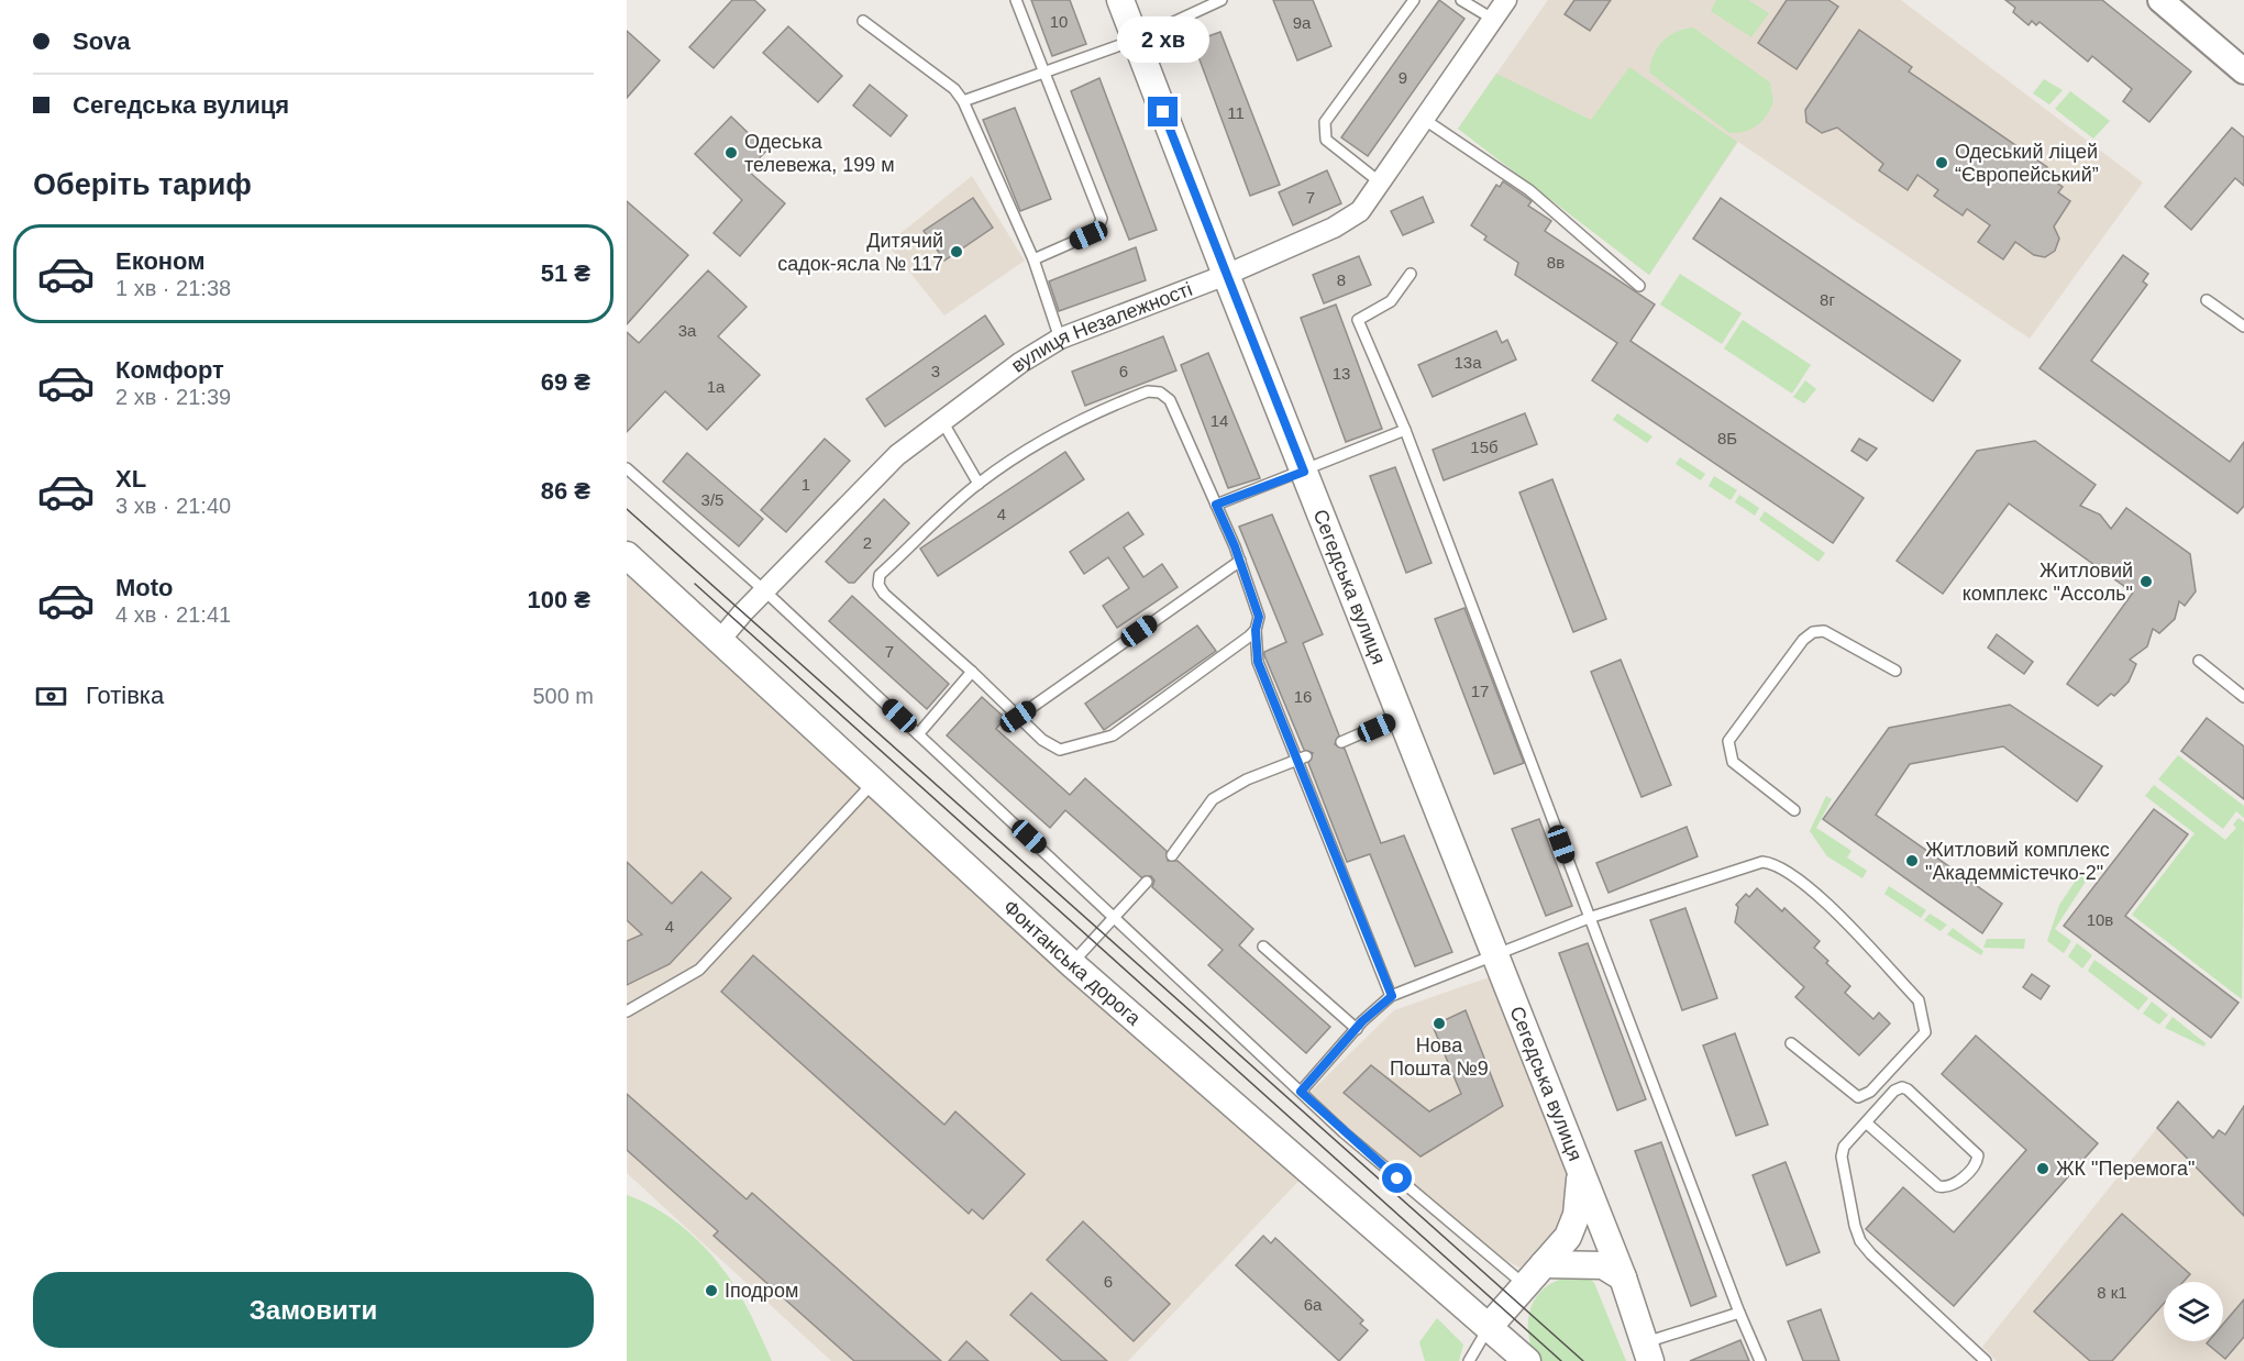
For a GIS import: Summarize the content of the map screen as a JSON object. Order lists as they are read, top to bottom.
{
  "streets": {
    "main road": ["Сегедська вулиця", "Фонтанська дорога"],
    "street": ["вулиця Незалежності"]
  },
  "crossings": [
    ["вулиця Незалежності", "Сегедська вулиця"],
    ["вулиця Незалежності", "Фонтанська дорога"],
    ["Сегедська вулиця", "Фонтанська дорога"]
  ],
  "places": [
    "Одеська телевежа, 199 м",
    "Одеський ліцей “Європейський”",
    "Дитячий садок-ясла № 117",
    "Житловий комплекс \"Ассоль\"",
    "Житловий комплекс \"Академмістечко-2\"",
    "Нова Пошта №9",
    "ЖК \"Перемога\"",
    "Іподром"
  ],
  "house_numbers": [
    "10",
    "9а",
    "9",
    "11",
    "7",
    "8в",
    "8",
    "8г",
    "3а",
    "13а",
    "3",
    "6",
    "13",
    "1а",
    "14",
    "8Б",
    "15б",
    "1",
    "3/5",
    "4",
    "2",
    "7",
    "17",
    "16",
    "10в",
    "4",
    "6",
    "8 к1",
    "6а"
  ],
  "page": {
    "banner": ["Sova", "Сегедська вулиця"],
    "bubble": "2 хв",
    "heading": "Оберіть тариф",
    "list": [
      {
        "name": "Економ",
        "note": "1 хв · 21:38",
        "value": "51 ₴"
      },
      {
        "name": "Комфорт",
        "note": "2 хв · 21:39",
        "value": "69 ₴"
      },
      {
        "name": "XL",
        "note": "3 хв · 21:40",
        "value": "86 ₴"
      },
      {
        "name": "Moto",
        "note": "4 хв · 21:41",
        "value": "100 ₴"
      }
    ],
    "pay": ["Готівка", "500 m"],
    "buttons": "Замовити"
  }
}
